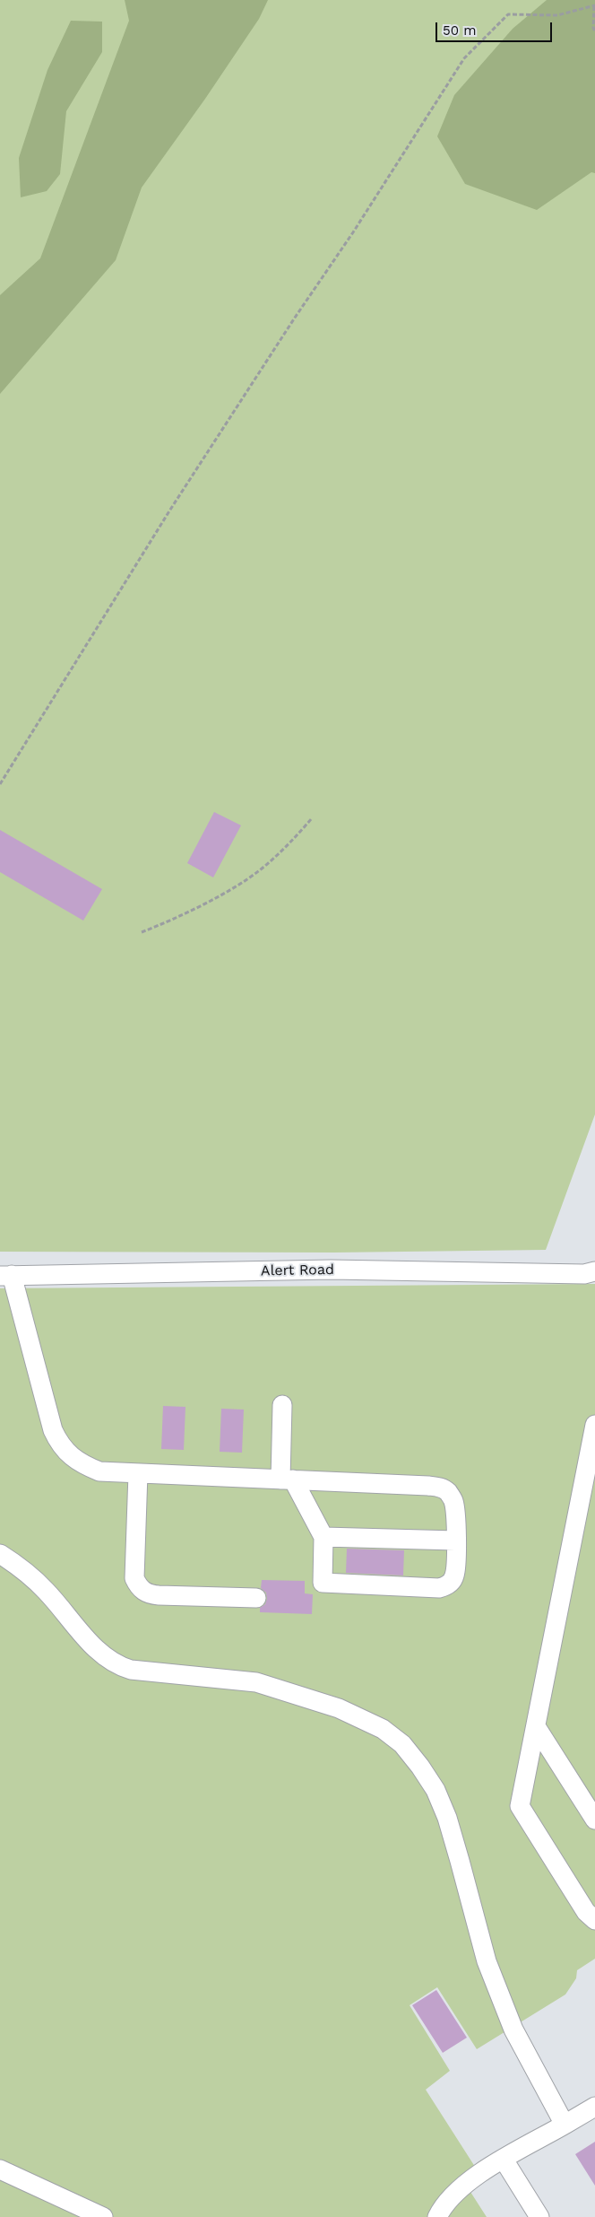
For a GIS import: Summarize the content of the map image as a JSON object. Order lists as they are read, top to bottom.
{
  "streets": {
    "street": ["Alert Road"]
  },
  "scale_bar": "50 m"
}
